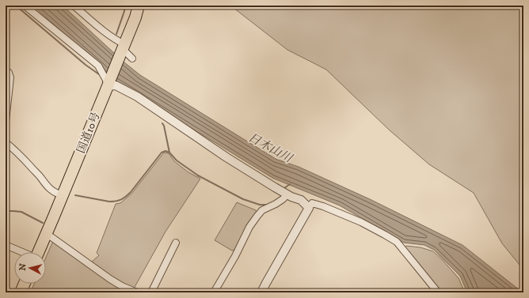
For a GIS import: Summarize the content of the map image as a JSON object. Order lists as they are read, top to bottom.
{
  "streets": {
    "highway": ["国道10号"]
  },
  "water": ["日木山川"],
  "north": "left"
}
